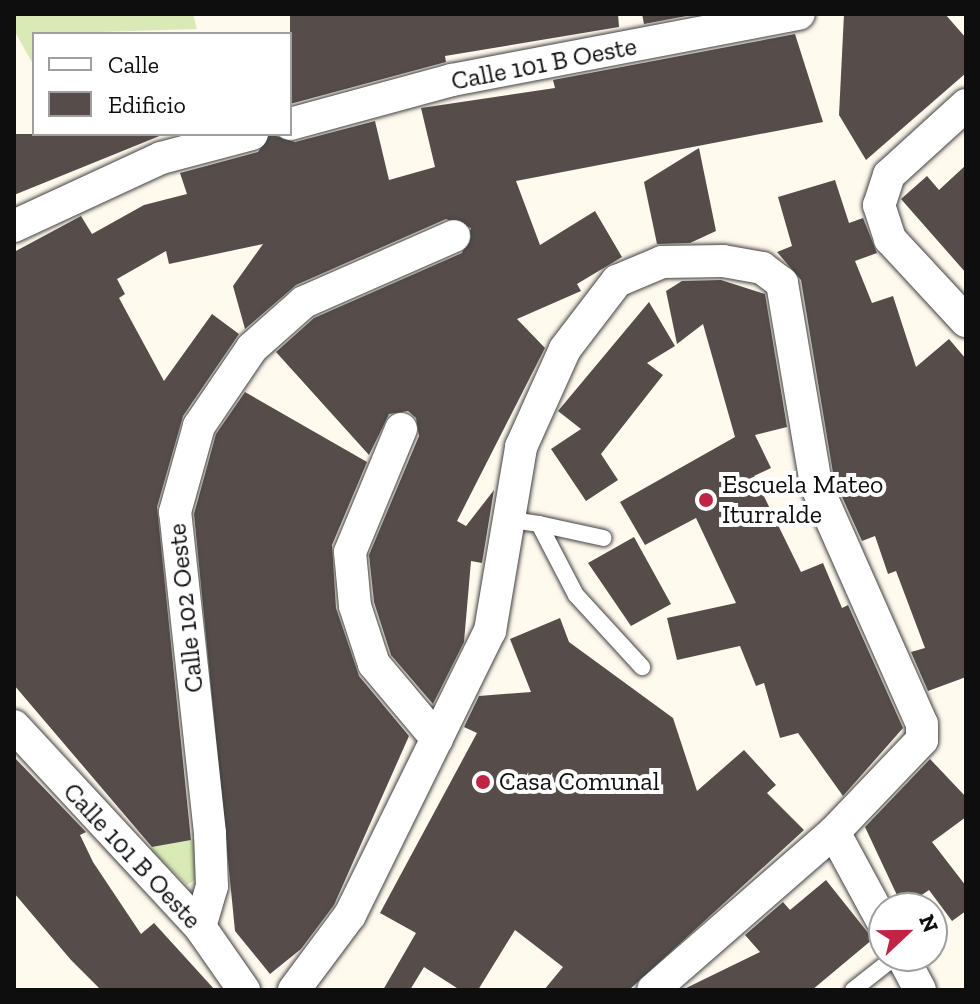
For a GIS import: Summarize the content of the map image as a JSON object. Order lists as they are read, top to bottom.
{
  "streets": {
    "street": ["Calle 101 B Oeste", "Calle 102 Oeste"]
  },
  "crossings": [
    ["Calle 101 B Oeste", "Calle 102 Oeste"]
  ],
  "places": ["Escuela Mateo Iturralde", "Casa Comunal"],
  "legend": ["Calle", "Edificio"],
  "north": "right"
}
